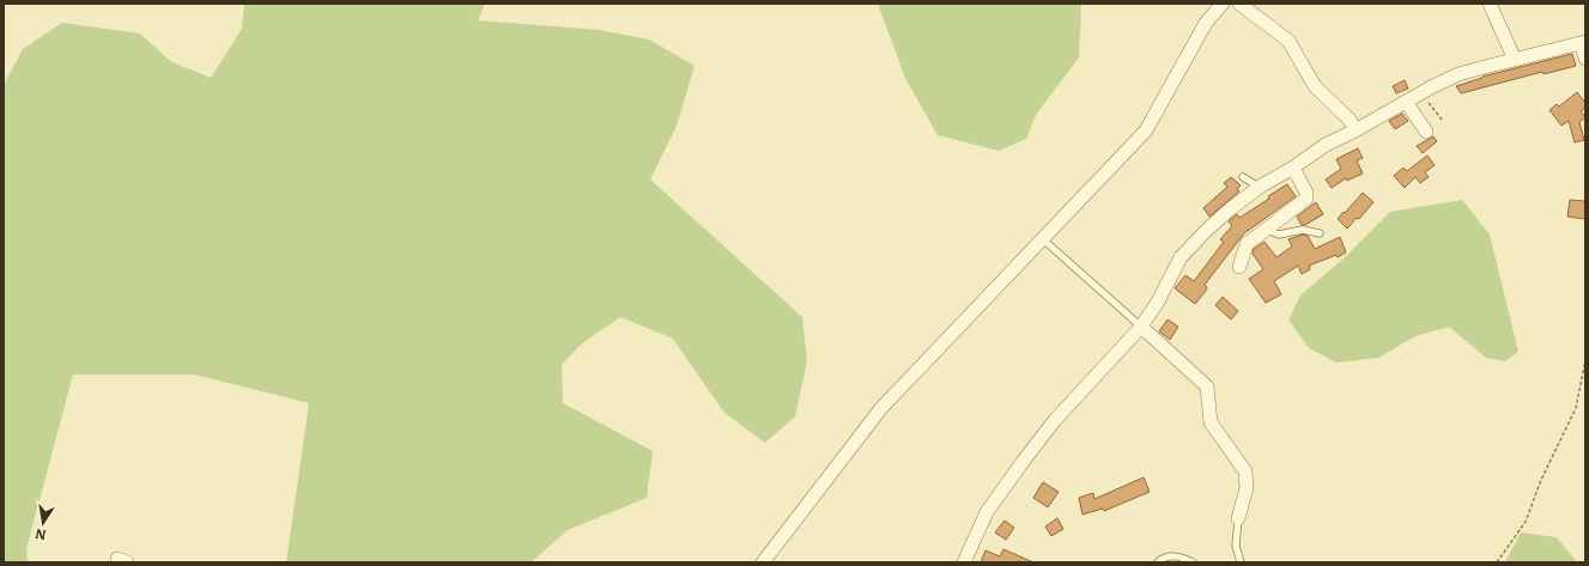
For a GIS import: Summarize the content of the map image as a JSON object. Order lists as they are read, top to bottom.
{
  "north": "bottom"
}
